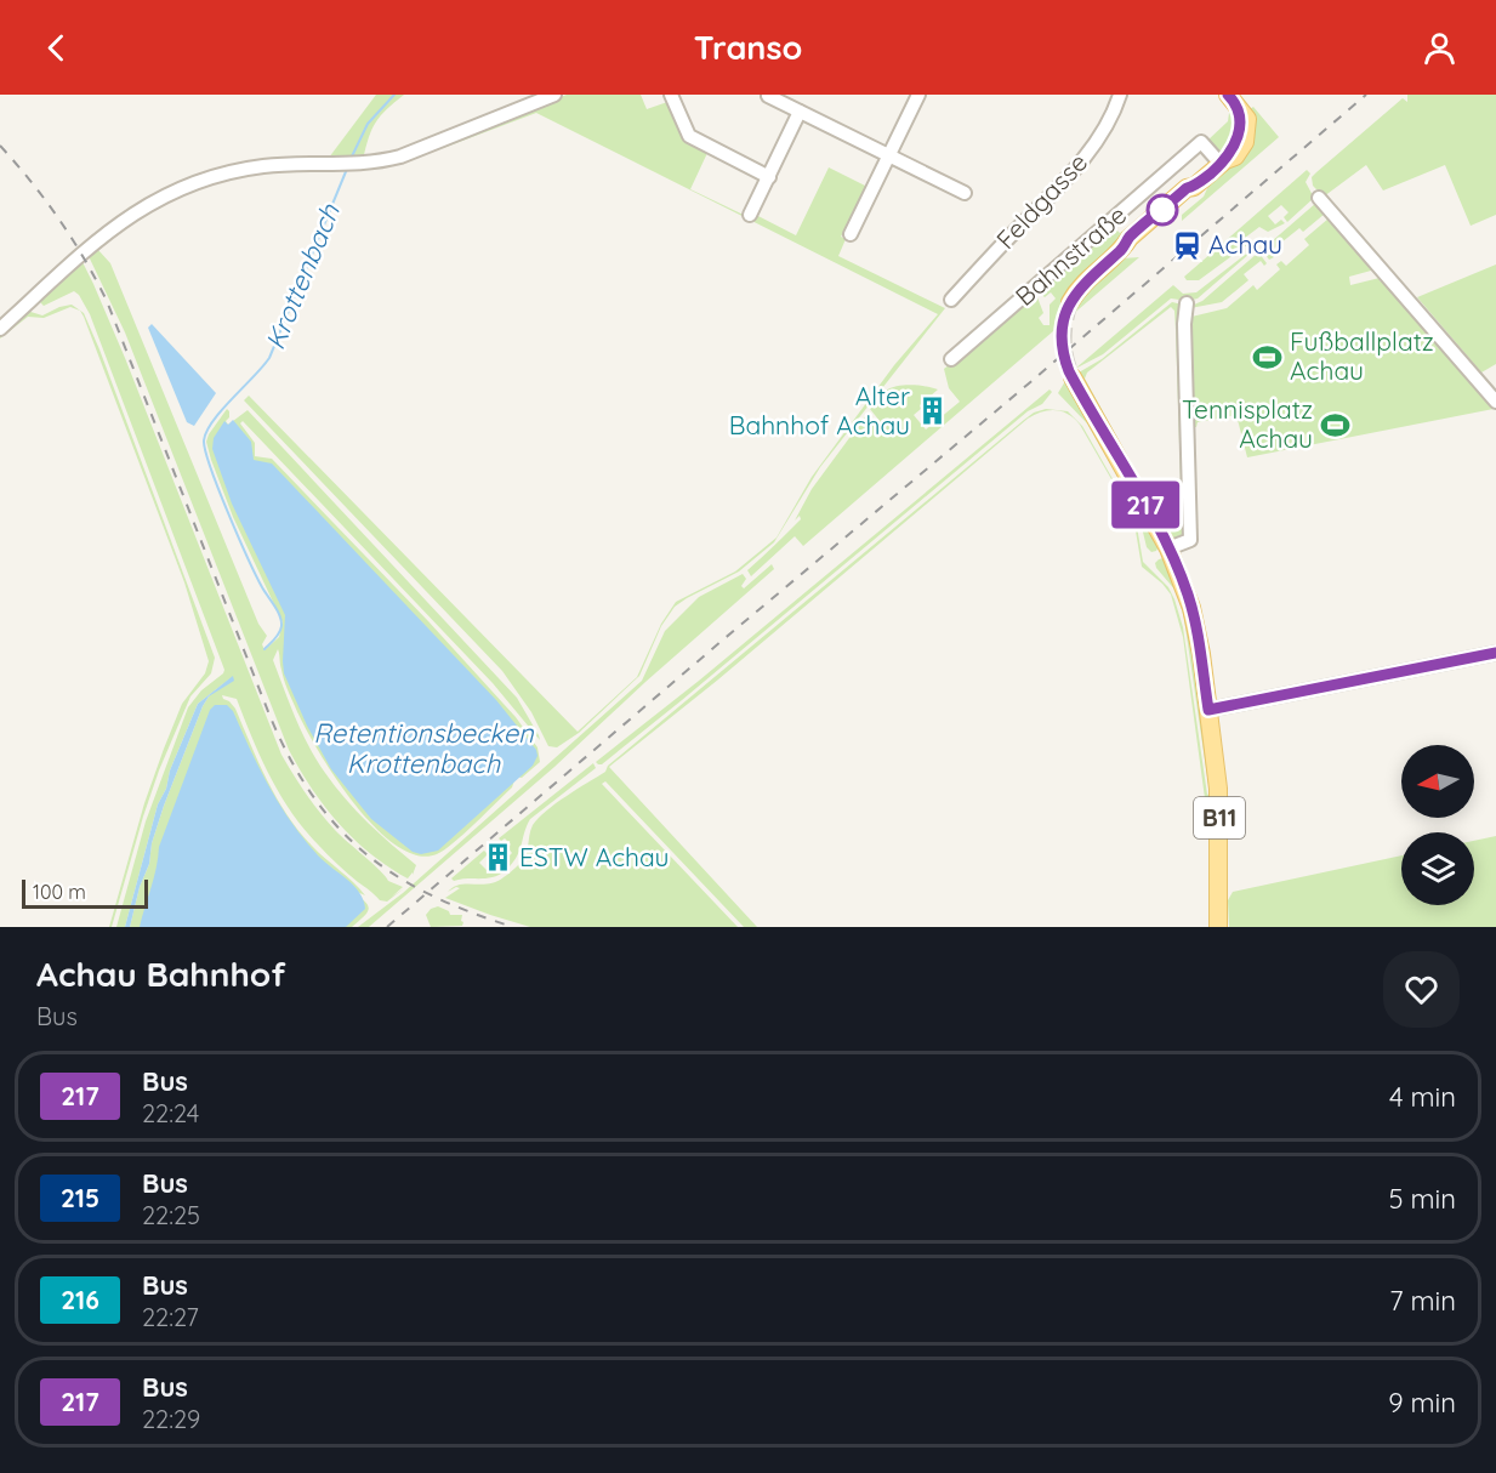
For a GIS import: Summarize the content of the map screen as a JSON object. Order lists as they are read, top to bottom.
{
  "streets": {
    "main road": ["B11"],
    "street": ["Feldgasse", "Bahnstraße"]
  },
  "water": ["Krottenbach", "Retentionsbecken Krottenbach"],
  "places": {
    "station": ["Achau"],
    "sports": ["Fußballplatz Achau", "Tennisplatz Achau"],
    "building": ["Alter Bahnhof Achau", "ESTW Achau"]
  },
  "lines": ["bus line 217"],
  "scale_bar": "100 m",
  "north": "left",
  "page": {
    "header": "Transo",
    "on_map": "217",
    "scale": "100 m",
    "heading": ["Achau Bahnhof", "Bus"],
    "list": [
      {
        "mark": "217",
        "name": "Bus",
        "note": "22:24",
        "value": "4 min"
      },
      {
        "mark": "215",
        "name": "Bus",
        "note": "22:25",
        "value": "5 min"
      },
      {
        "mark": "216",
        "name": "Bus",
        "note": "22:27",
        "value": "7 min"
      },
      {
        "mark": "217",
        "name": "Bus",
        "note": "22:29",
        "value": "9 min"
      }
    ]
  }
}
